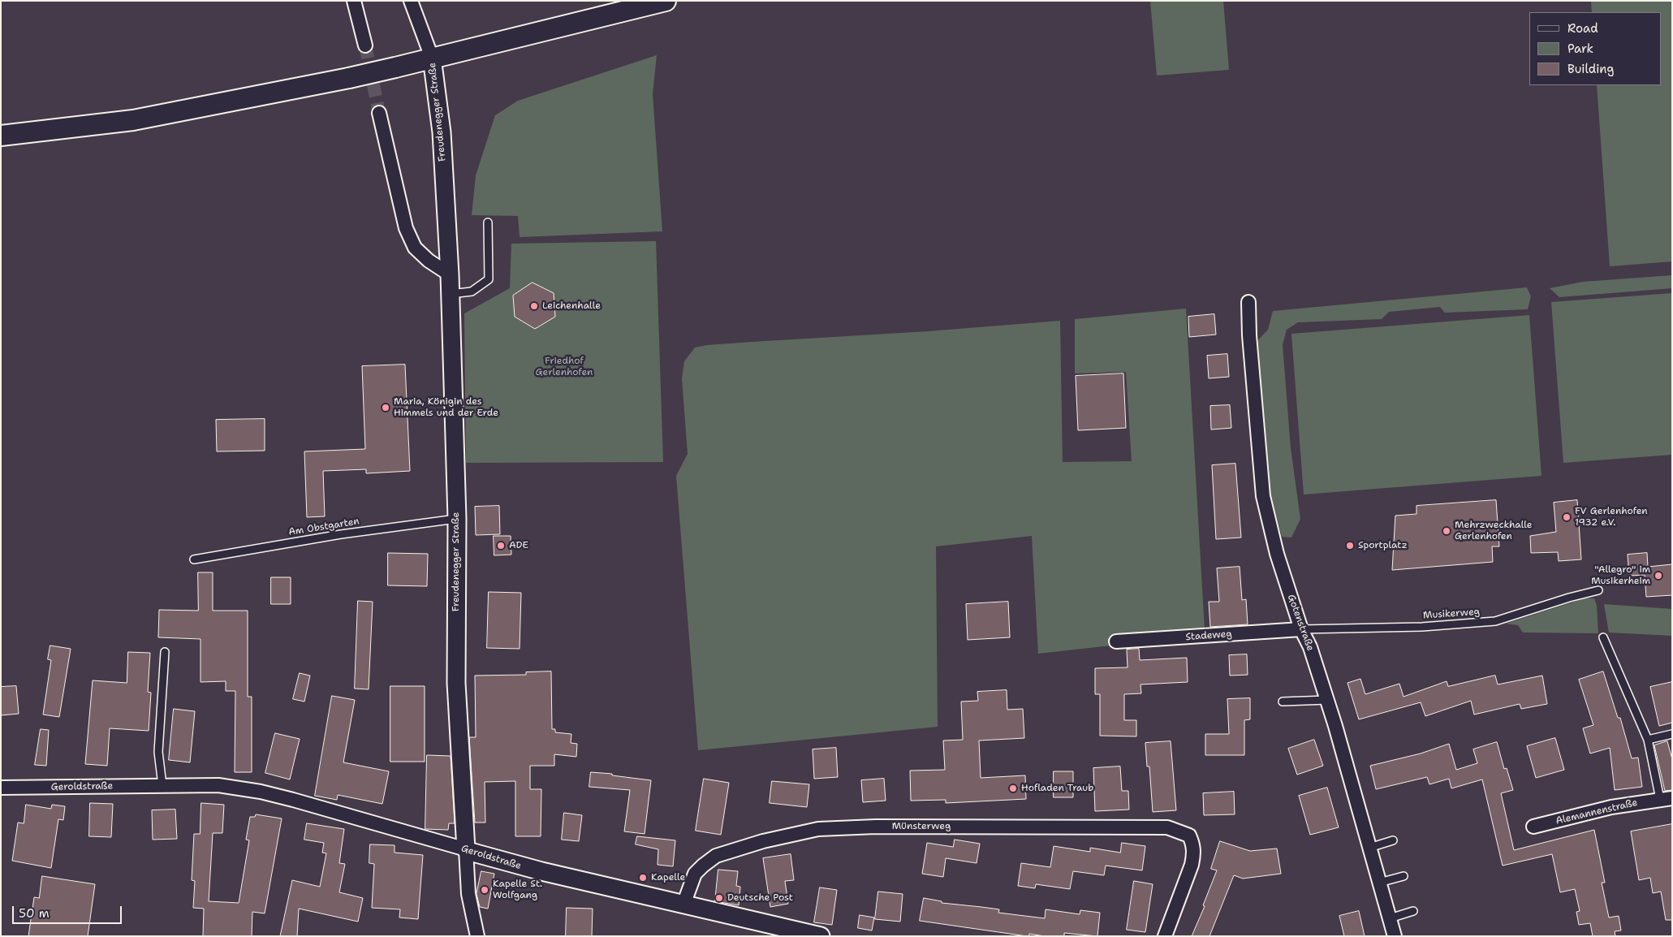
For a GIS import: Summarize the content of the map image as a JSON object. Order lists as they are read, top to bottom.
{
  "streets": {
    "street": [
      "Freudenegger Straße",
      "Gotenstraße",
      "Stadeweg",
      "Geroldstraße",
      "Alemannenstraße",
      "Münsterweg"
    ],
    "lane": ["Am Obstgarten", "Musikerweg"]
  },
  "crossings": [
    ["Freudenegger Straße", "Am Obstgarten"],
    ["Freudenegger Straße", "Geroldstraße"],
    ["Musikerweg", "Gotenstraße"],
    ["Musikerweg", "Stadeweg"],
    ["Gotenstraße", "Stadeweg"],
    ["Geroldstraße", "Münsterweg"]
  ],
  "parks": ["Friedhof Gerlenhofen"],
  "places": [
    "Leichenhalle",
    "Maria, Königin des Himmels und der Erde",
    "FV Gerlenhofen 1932 e.V.",
    "Mehrzweckhalle Gerlenhofen",
    "ADE",
    "Sportplatz",
    "\"Allegro\" im Musikerheim",
    "Hofladen Traub",
    "Kapelle",
    "Kapelle St. Wolfgang",
    "Deutsche Post"
  ],
  "legend": ["Road", "Park", "Building"],
  "scale_bar": "50 m"
}
